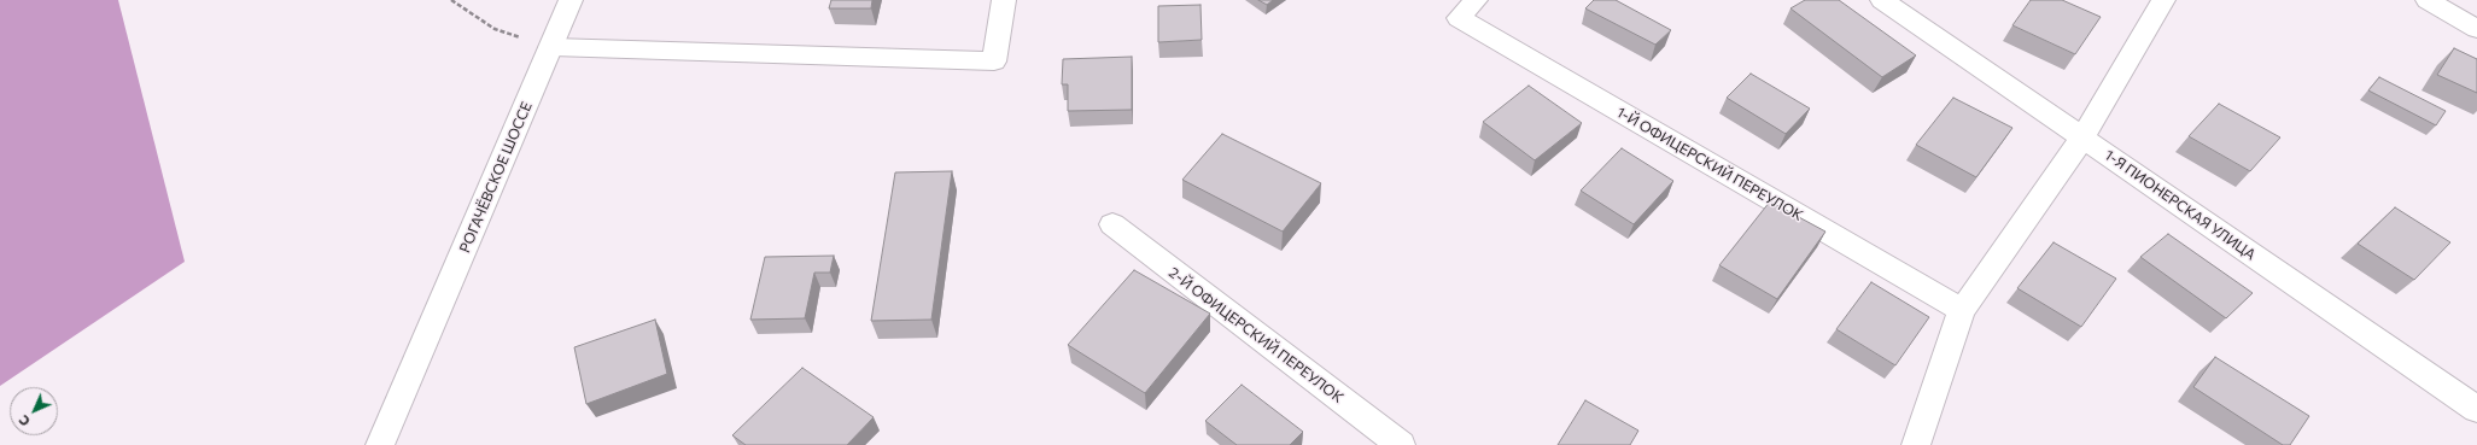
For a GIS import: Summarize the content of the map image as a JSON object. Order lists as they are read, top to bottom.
{
  "streets": {
    "street": [
      "1-Й ОФИЦЕРСКИЙ ПЕРЕУЛОК",
      "РОГАЧЁВСКОЕ ШОССЕ",
      "1-Я ПИОНЕРСКАЯ УЛИЦА",
      "2-Й ОФИЦЕРСКИЙ ПЕРЕУЛОК"
    ]
  },
  "north": "bottom left"
}
